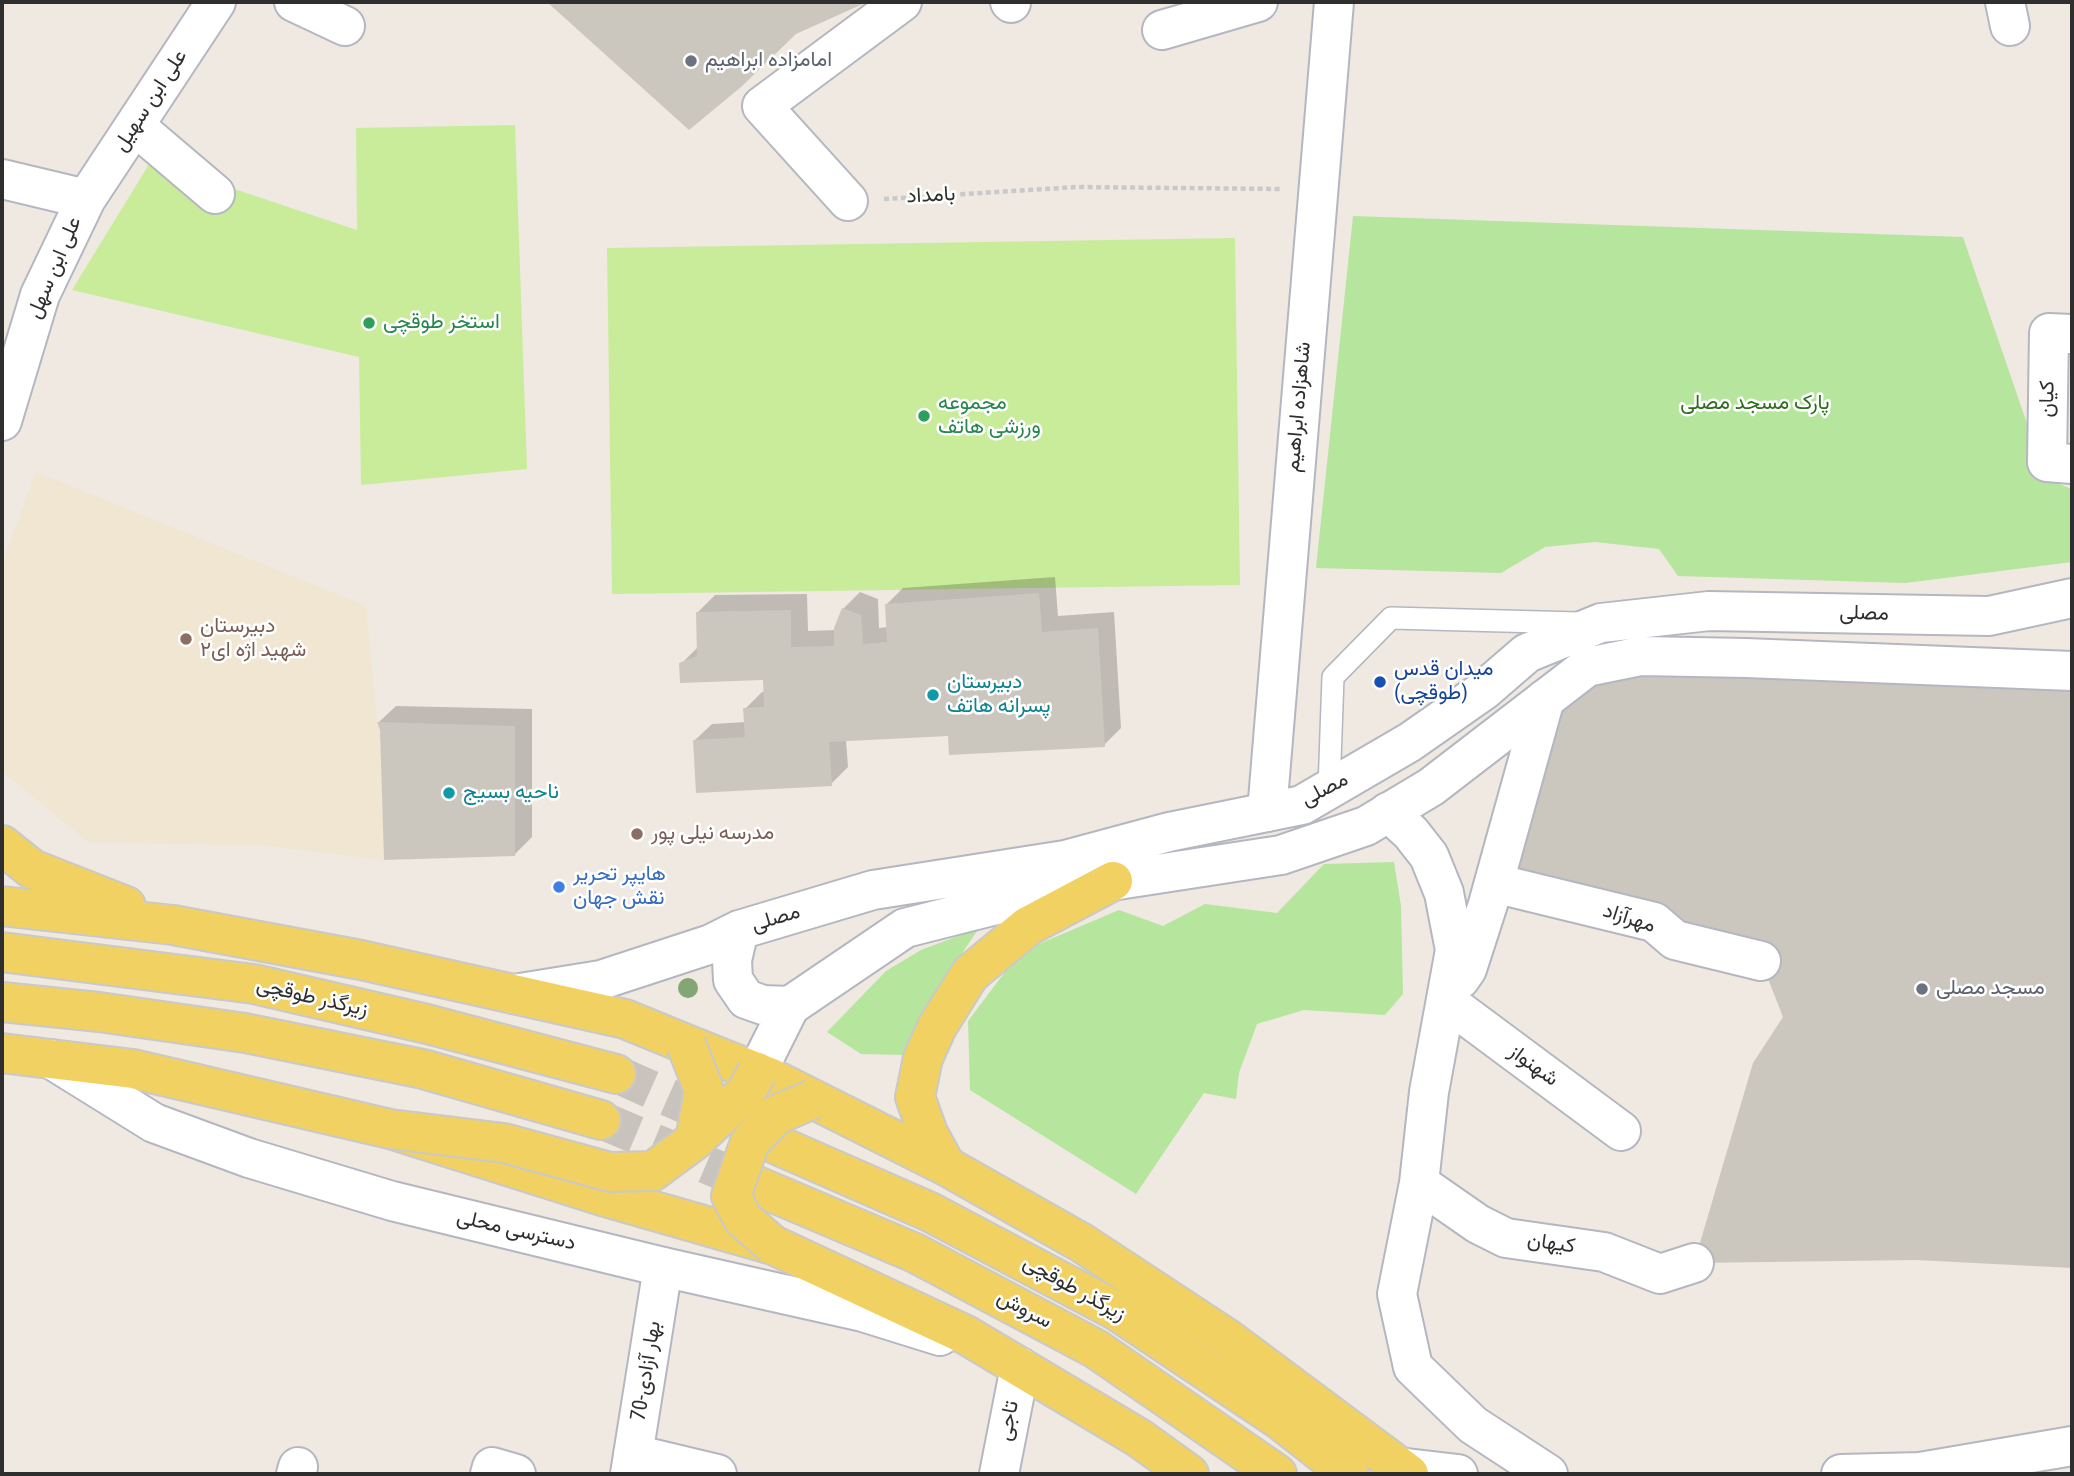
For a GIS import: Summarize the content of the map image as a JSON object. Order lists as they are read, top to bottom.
{
  "streets": {
    "main road": ["زیرگذر طوقچی", "سروش"],
    "street": [
      "علی ابن سهیل",
      "علی ابن سهل",
      "کیان",
      "شاهزاده ابراهیم",
      "مصلی",
      "مهرآزاد",
      "شهنواز",
      "دسترسی محلی",
      "کیهان",
      "70-بهار آزادی",
      "تاجی"
    ],
    "path": ["بامداد"]
  },
  "crossings": [
    ["علی ابن سهیل", "علی ابن سهل"],
    ["بامداد", "شاهزاده ابراهیم"],
    ["شاهزاده ابراهیم", "مصلی"],
    ["دسترسی محلی", "70-بهار آزادی"],
    ["دسترسی محلی", "تاجی"]
  ],
  "parks": ["پارک مسجد مصلی"],
  "places": [
    "امامزاده ابراهیم",
    "استخر طوقچی",
    "مجموعه ورزشی هاتف",
    "دبیرستان شهید اژه ای۲",
    "میدان قدس (طوقچی)",
    "دبیرستان پسرانه هاتف",
    "ناحیه بسیج",
    "مدرسه نیلی پور",
    "هایپر تحریر نقش جهان",
    "مسجد مصلی"
  ]
}
